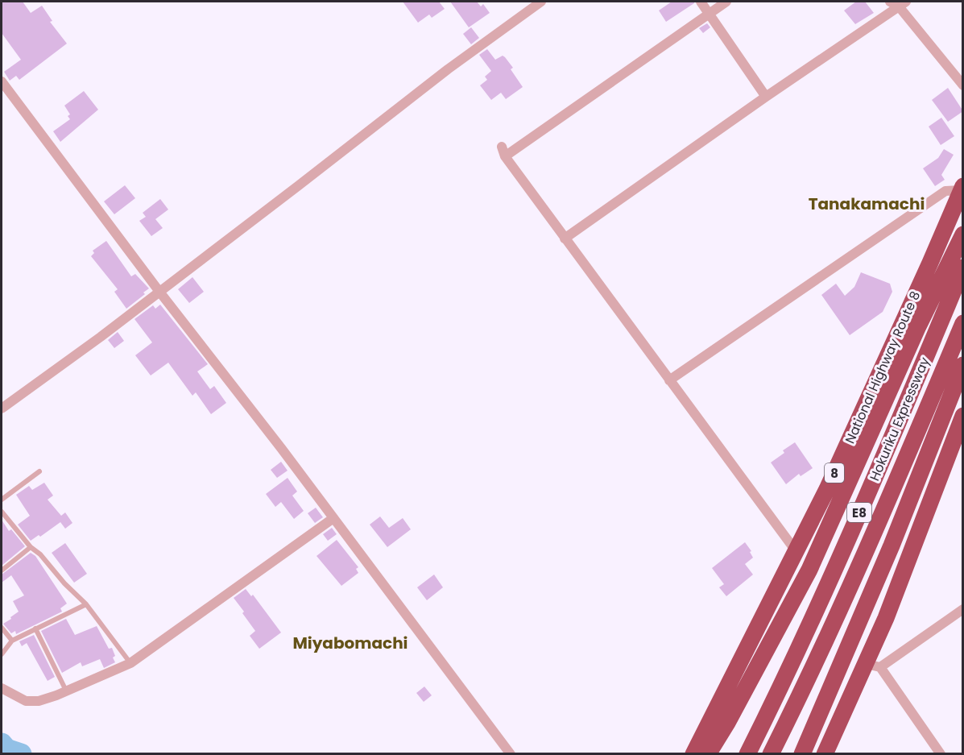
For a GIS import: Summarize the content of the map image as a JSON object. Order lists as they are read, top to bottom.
{
  "streets": {
    "highway": [
      "National Highway Route 8",
      "Hokuriku Expressway",
      "8",
      "E8"
    ]
  },
  "districts": ["Tanakamachi", "Miyabomachi"]
}
